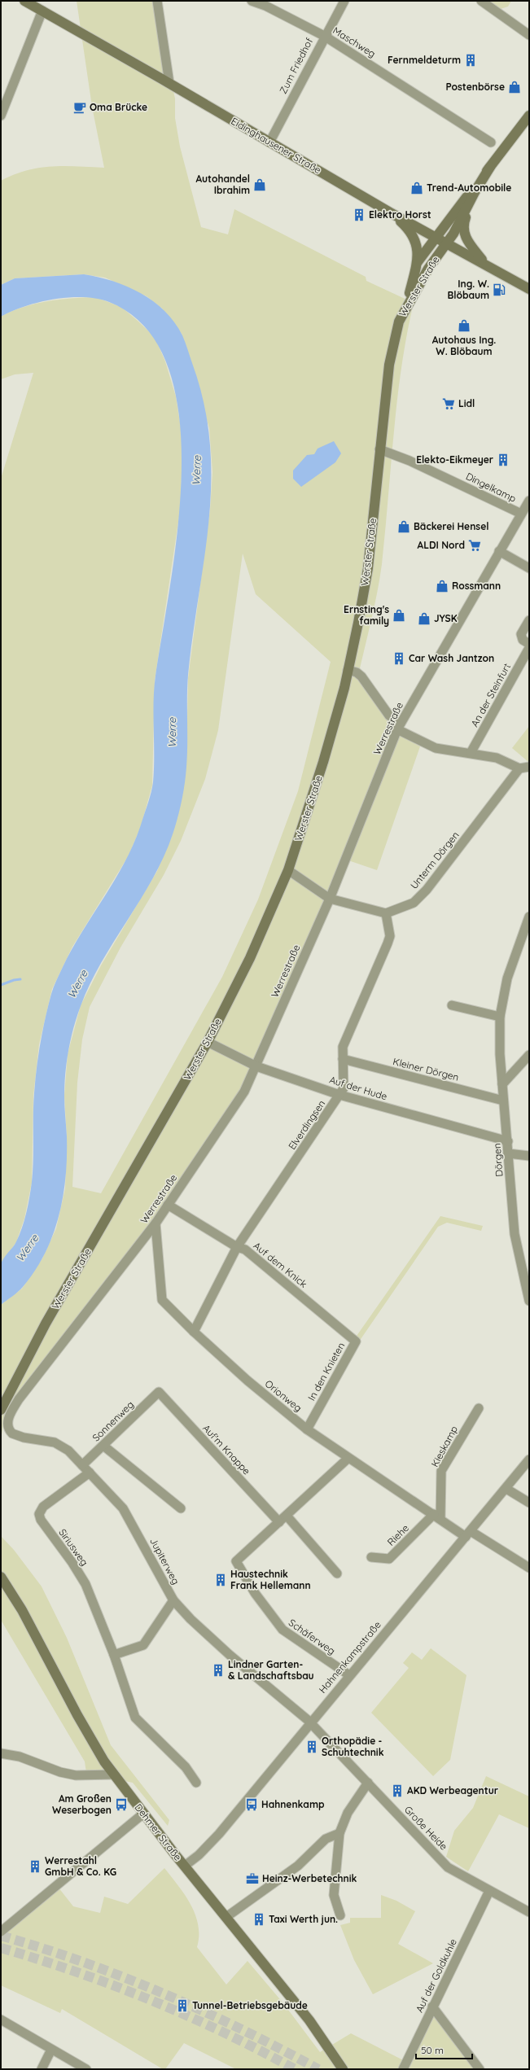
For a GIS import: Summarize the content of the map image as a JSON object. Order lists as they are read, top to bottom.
{
  "streets": {
    "main road": ["Eidinghausener Straße", "Werster Straße", "Dehmer Straße"],
    "street": [
      "Maschweg",
      "Zum Friedhof",
      "Dingelkamp",
      "An der Steinfurt",
      "Werrestraße",
      "Unterm Dörgen",
      "Kleiner Dörgen",
      "Auf der Hude",
      "Elverdingsen",
      "Dörgen",
      "Auf dem Knick",
      "In den Knieten",
      "Orionweg",
      "Sonnenweg",
      "Kieskamp",
      "Auf'm Knappe",
      "Riehe",
      "Siriusweg",
      "Jupiterweg",
      "Schäferweg",
      "Hahnenkampstraße",
      "Große Heide",
      "Auf der Goldkuhle"
    ]
  },
  "crossings": [
    ["Maschweg", "Zum Friedhof"],
    ["Zum Friedhof", "Eidinghausener Straße"],
    ["Eidinghausener Straße", "Werster Straße"],
    ["Werster Straße", "Dingelkamp"],
    ["Werster Straße", "Auf der Hude"],
    ["Dingelkamp", "Werrestraße"],
    ["Werrestraße", "Auf der Hude"],
    ["Werrestraße", "Auf dem Knick"],
    ["Werrestraße", "Orionweg"],
    ["Werrestraße", "Jupiterweg"],
    ["Unterm Dörgen", "Elverdingsen"],
    ["Kleiner Dörgen", "Elverdingsen"],
    ["Kleiner Dörgen", "Dörgen"],
    ["Auf der Hude", "Elverdingsen"],
    ["Auf der Hude", "Dörgen"],
    ["Elverdingsen", "Auf dem Knick"],
    ["Elverdingsen", "Orionweg"],
    ["Auf dem Knick", "In den Knieten"],
    ["In den Knieten", "Orionweg"],
    ["Orionweg", "Kieskamp"],
    ["Orionweg", "Riehe"],
    ["Orionweg", "Hahnenkampstraße"],
    ["Sonnenweg", "Auf'm Knappe"],
    ["Sonnenweg", "Jupiterweg"],
    ["Kieskamp", "Riehe"],
    ["Auf'm Knappe", "Schäferweg"],
    ["Siriusweg", "Jupiterweg"],
    ["Jupiterweg", "Hahnenkampstraße"],
    ["Jupiterweg", "Große Heide"],
    ["Schäferweg", "Hahnenkampstraße"],
    ["Hahnenkampstraße", "Große Heide"],
    ["Hahnenkampstraße", "Dehmer Straße"],
    ["Große Heide", "Auf der Goldkuhle"]
  ],
  "water": ["Werre"],
  "places": {
    "building": [
      "Fernmeldeturm",
      "Elektro Horst",
      "Elekto-Eikmeyer",
      "Car Wash Jantzon",
      "Haustechnik Frank Hellemann",
      "Lindner Garten- & Landschaftsbau",
      "Orthopädie - Schuhtechnik",
      "AKD Werbeagentur",
      "Werrestahl GmbH & Co. KG",
      "Taxi Werth jun.",
      "Tunnel-Betriebsgebäude"
    ],
    "shop": [
      "Postenbörse",
      "Autohandel Ibrahim",
      "Trend-Automobile",
      "Autohaus Ing. W. Blöbaum",
      "Bäckerei Hensel",
      "Rossmann",
      "Ernsting's family",
      "JYSK"
    ],
    "cafe": ["Oma Brücke"],
    "fuel station": ["Ing. W. Blöbaum"],
    "supermarket": ["Lidl", "ALDI Nord"],
    "bus stop": ["Am Großen Weserbogen", "Hahnenkamp"],
    "office": ["Heinz-Werbetechnik"]
  },
  "scale_bar": "50 m"
}
